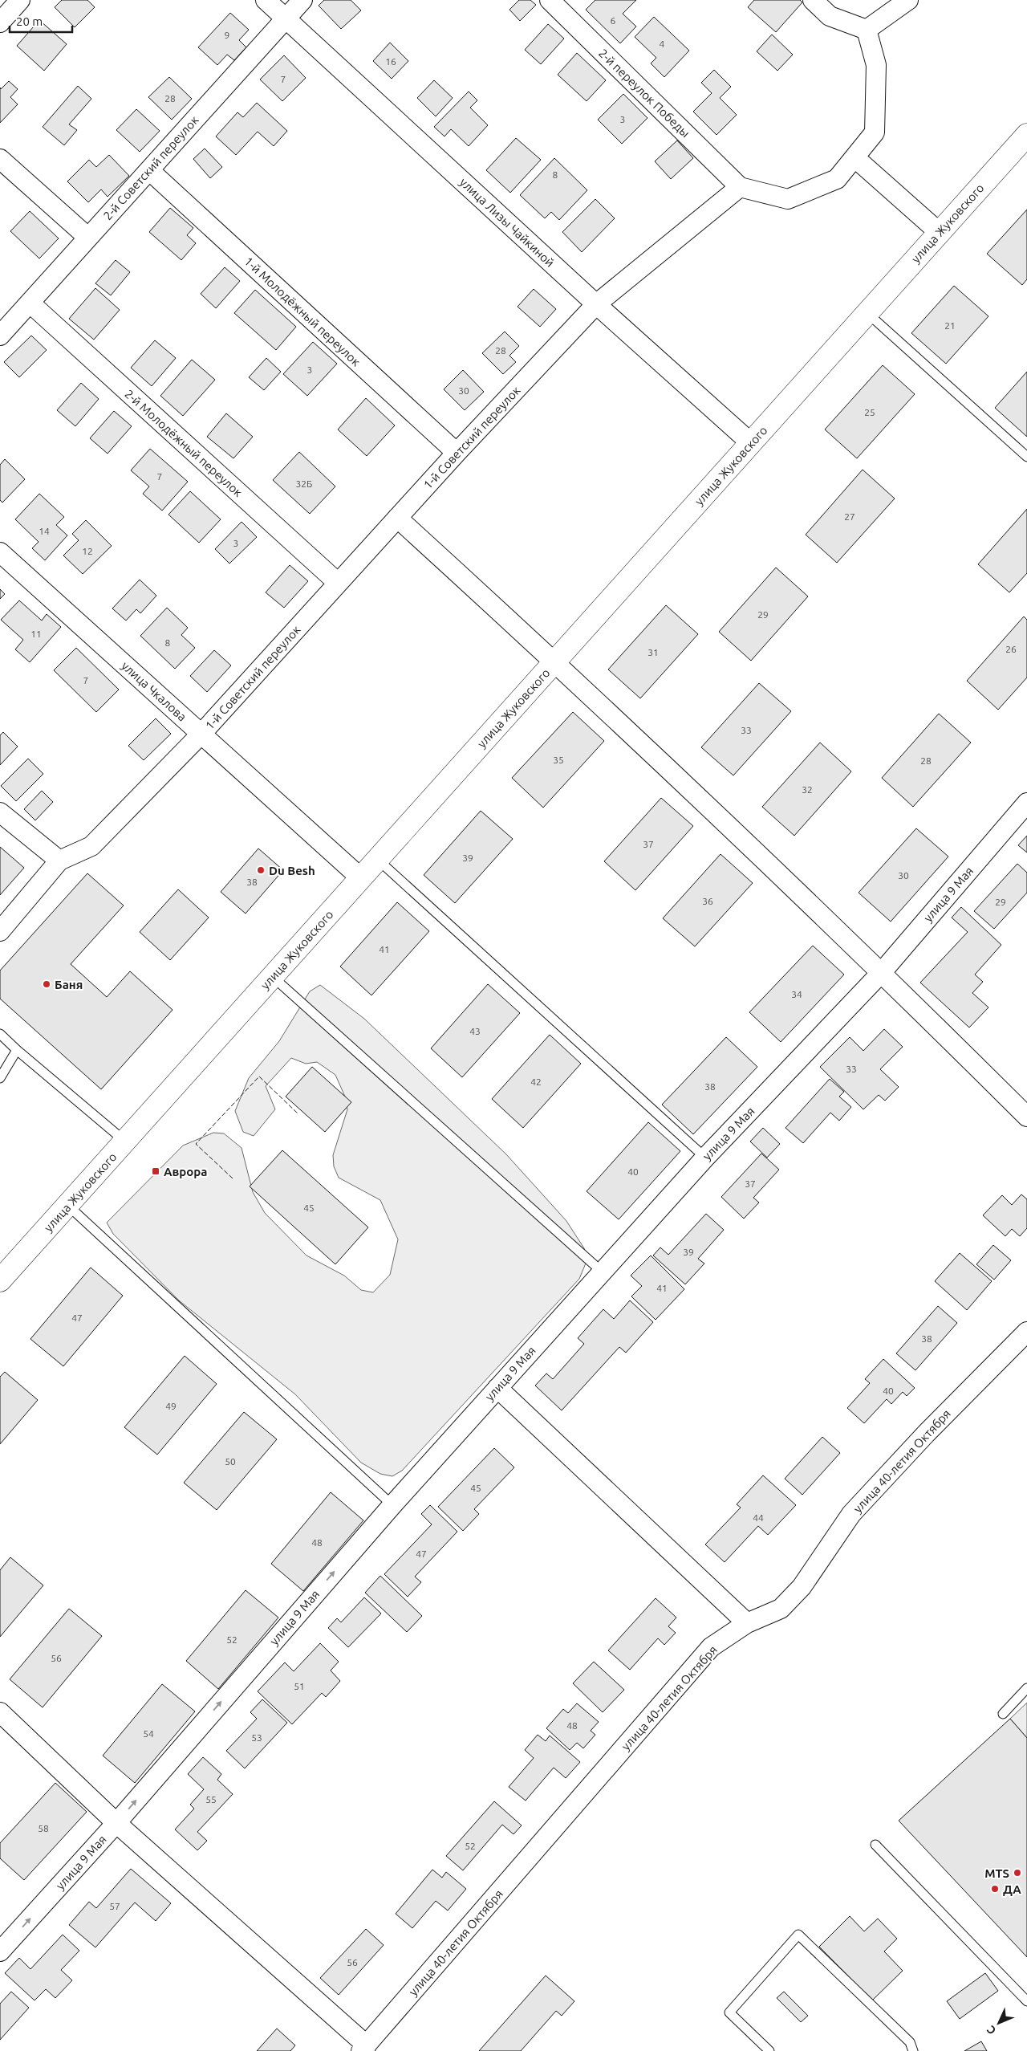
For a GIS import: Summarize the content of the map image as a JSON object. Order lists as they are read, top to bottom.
{
  "streets": {
    "street": [
      "2-й переулок Победы",
      "2-й Советский переулок",
      "улица Лизы Чайкиной",
      "улица Жуковского",
      "1-й Молодёжный переулок",
      "1-й Советский переулок",
      "2-й Молодёжный переулок",
      "улица Чкалова",
      "улица 9 Мая",
      "улица 40-летия Октября"
    ]
  },
  "crossings": [
    ["2-й переулок Победы", "1-й Советский переулок"],
    ["2-й Советский переулок", "улица Лизы Чайкиной"],
    ["2-й Советский переулок", "1-й Молодёжный переулок"],
    ["2-й Советский переулок", "2-й Молодёжный переулок"],
    ["улица Лизы Чайкиной", "улица Жуковского"],
    ["улица Лизы Чайкиной", "1-й Советский переулок"],
    ["улица Жуковского", "улица Чкалова"],
    ["1-й Молодёжный переулок", "1-й Советский переулок"],
    ["1-й Советский переулок", "2-й Молодёжный переулок"],
    ["1-й Советский переулок", "улица Чкалова"]
  ],
  "one_way": ["улица 9 Мая"],
  "places": {
    "other": [
      "Du Besh",
      "Баня",
      "MTS",
      "ДА"
    ],
    "transit": ["Аврора"]
  },
  "house_numbers": [
    "6",
    "9",
    "4",
    "16",
    "7",
    "28",
    "3",
    "8",
    "21",
    "28",
    "3",
    "30",
    "25",
    "7",
    "32Б",
    "27",
    "14",
    "3",
    "12",
    "29",
    "11",
    "8",
    "26",
    "31",
    "7",
    "33",
    "35",
    "28",
    "32",
    "37",
    "39",
    "30",
    "38",
    "36",
    "29",
    "41",
    "34",
    "43",
    "33",
    "42",
    "38",
    "40",
    "37",
    "45",
    "39",
    "41",
    "47",
    "38",
    "40",
    "49",
    "50",
    "45",
    "44",
    "48",
    "47",
    "52",
    "56",
    "51",
    "48",
    "54",
    "53",
    "55",
    "58",
    "52",
    "57",
    "56"
  ],
  "scale_bar": "20 m",
  "north": "bottom left"
}
